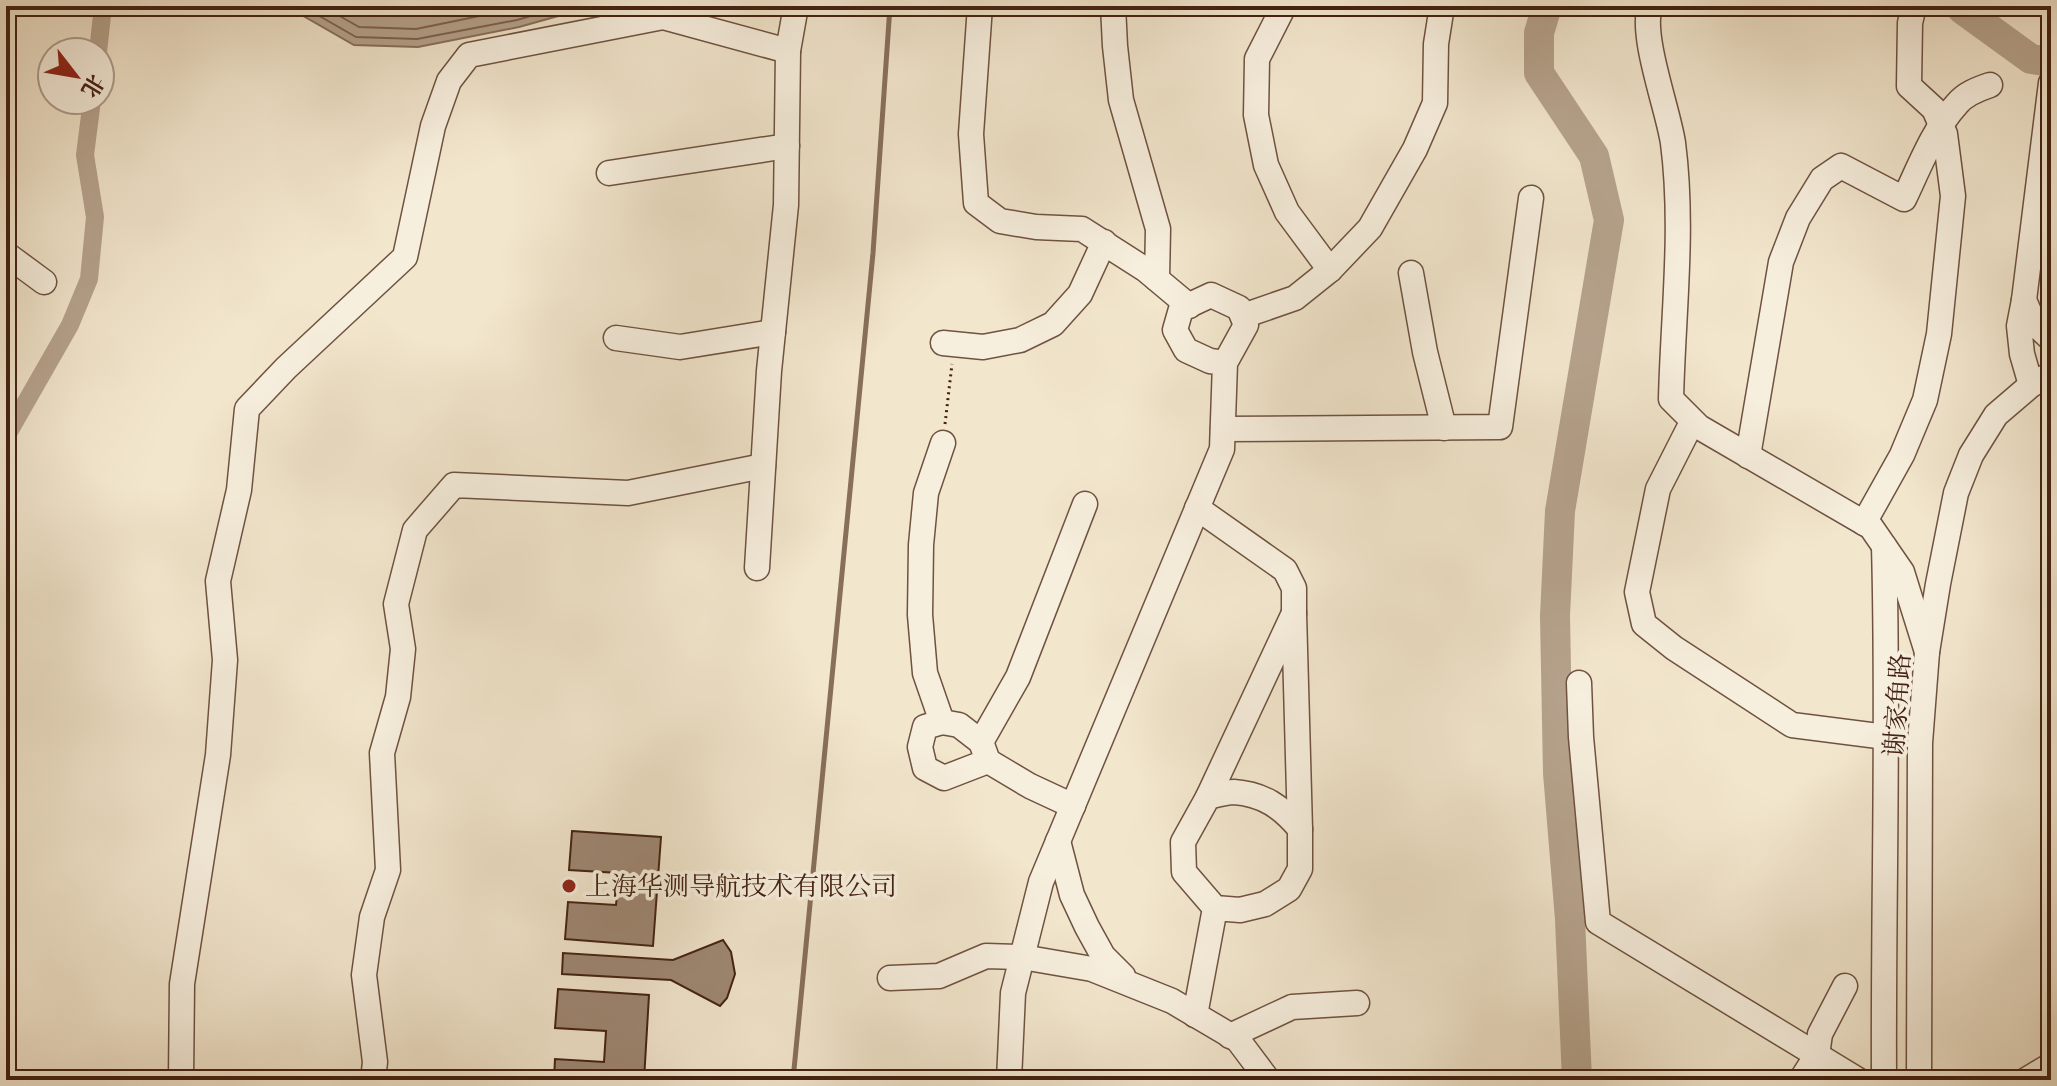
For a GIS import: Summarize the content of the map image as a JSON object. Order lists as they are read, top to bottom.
{
  "streets": {
    "street": ["谢家角路"]
  },
  "places": ["上海华测导航技术有限公司"],
  "north": "bottom right"
}
